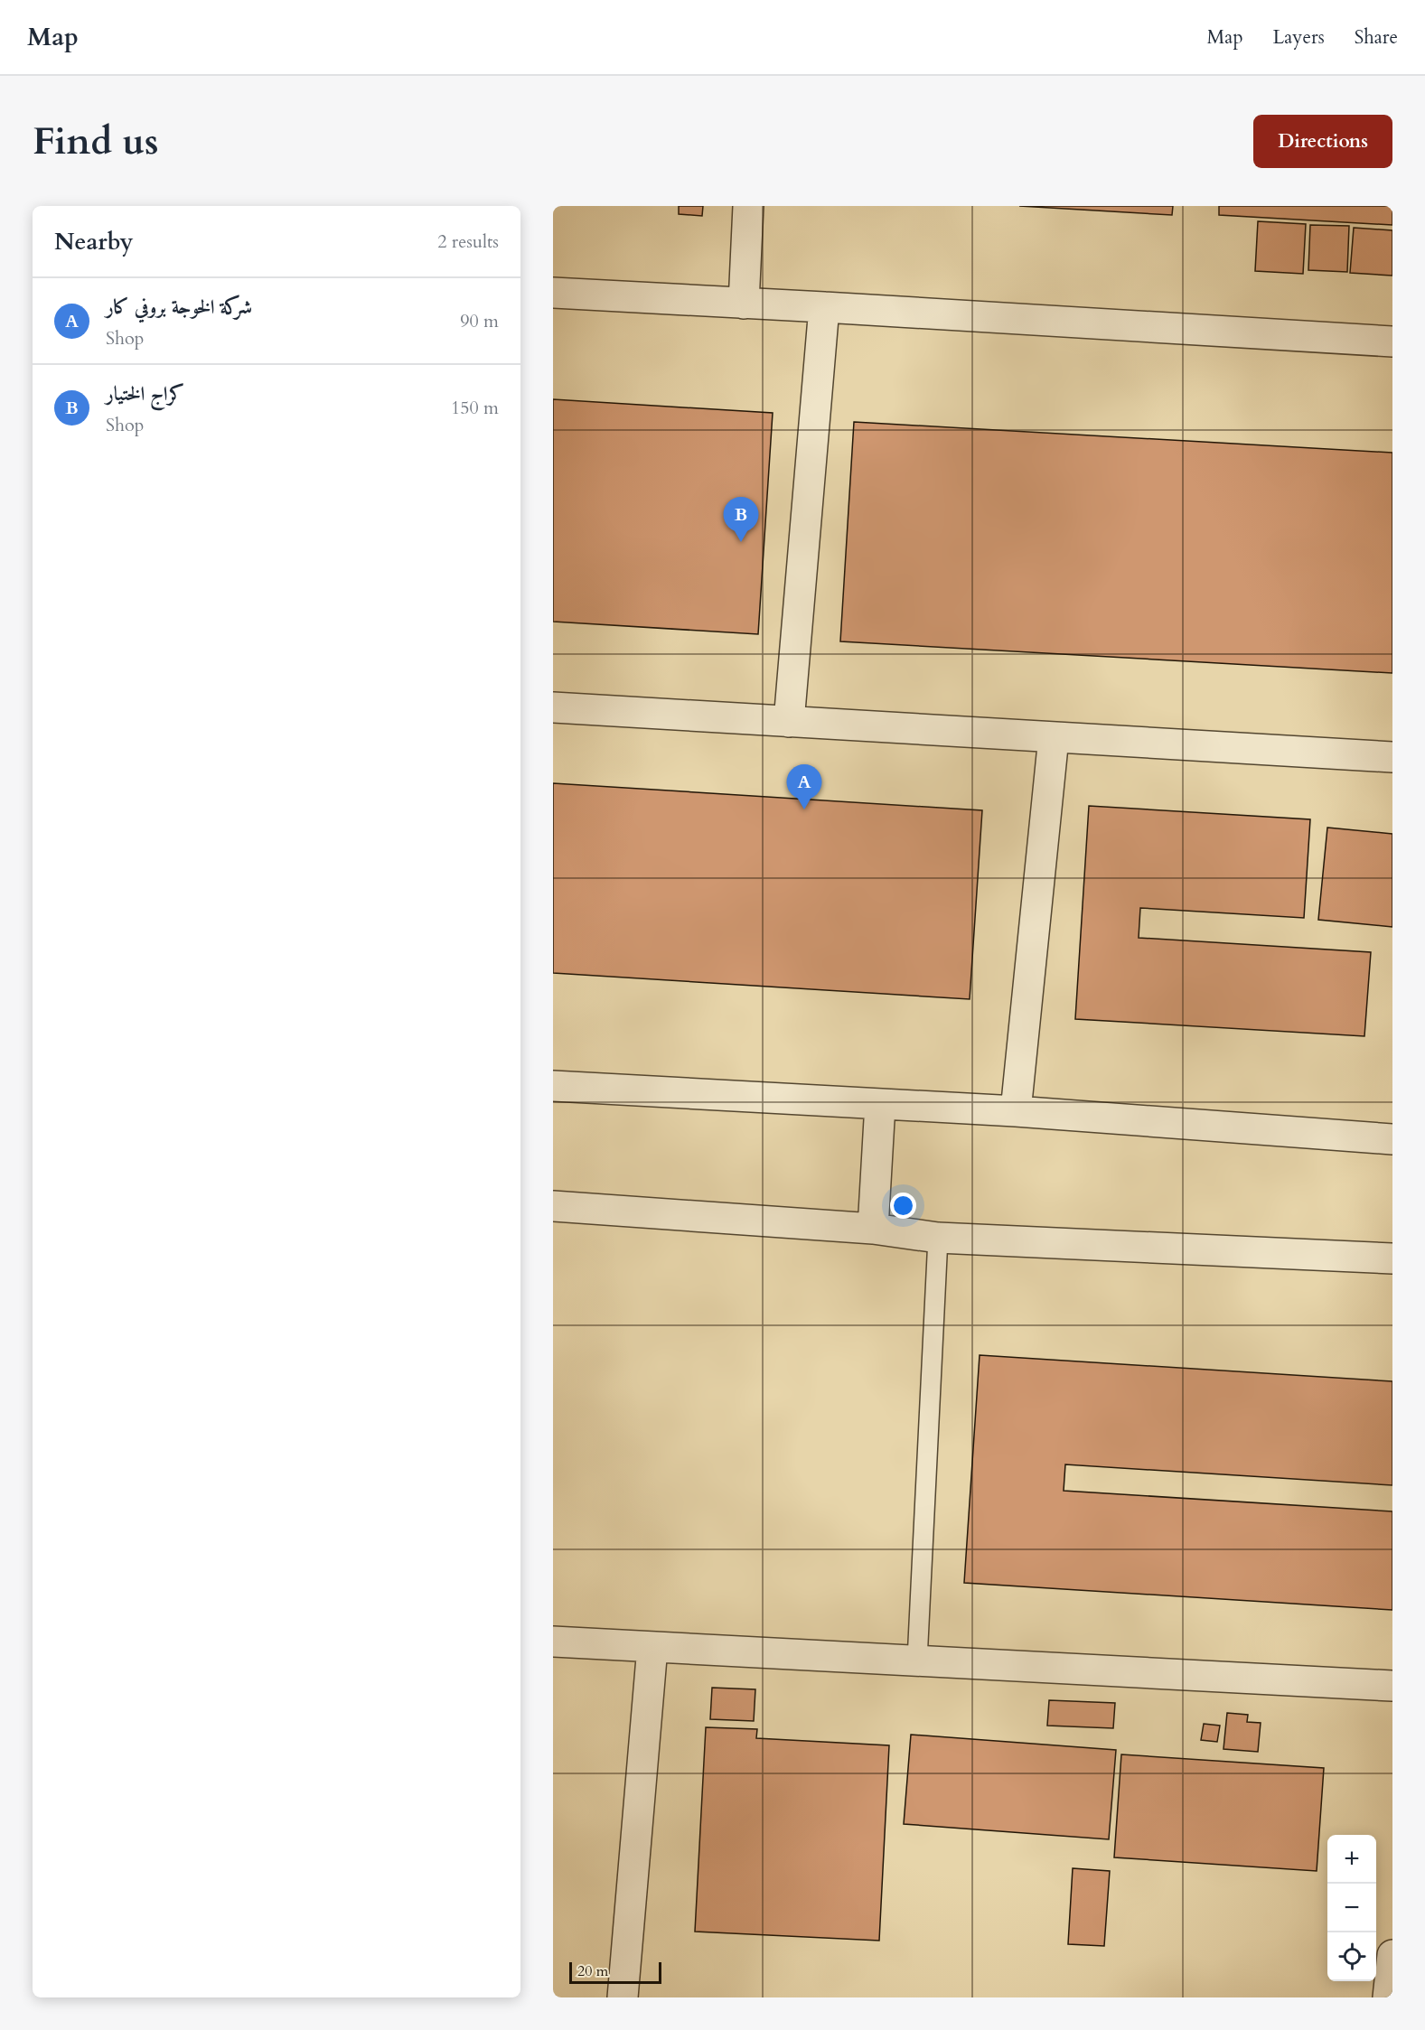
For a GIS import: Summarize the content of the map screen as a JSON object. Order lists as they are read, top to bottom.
{
  "scale_bar": "20 m",
  "page": {
    "header": "Map",
    "nav": ["Map", "Layers", "Share"],
    "buttons": "Directions",
    "title": "Find us",
    "heading": ["Nearby", "2 results"],
    "list": [
      {
        "mark": "A",
        "name": "شركة الخوجة بروفي كار",
        "note": "Shop",
        "value": "90 m"
      },
      {
        "mark": "B",
        "name": "كراج الختيار",
        "note": "Shop",
        "value": "150 m"
      }
    ],
    "pins": ["B", "A"],
    "map_buttons": ["+", "−"],
    "scale": "20 m"
  }
}
